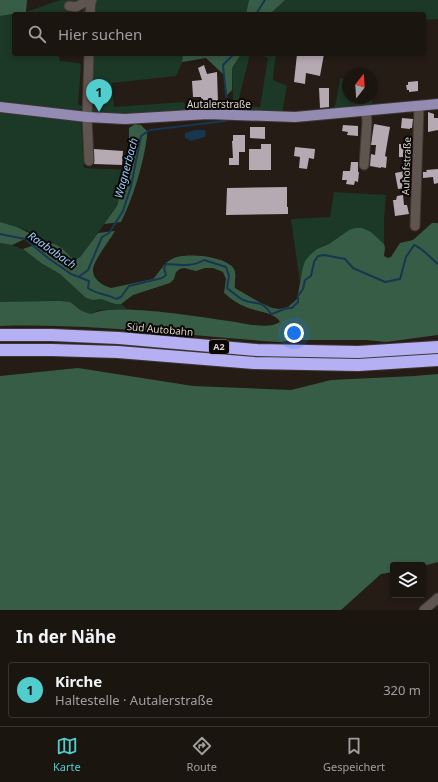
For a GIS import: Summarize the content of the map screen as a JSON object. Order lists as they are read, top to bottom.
{
  "streets": {
    "highway": ["Süd Autobahn", "A2"],
    "main road": ["Autalerstraße"],
    "street": ["Auhofstraße"]
  },
  "crossings": [
    ["Autalerstraße", "Auhofstraße"]
  ],
  "water": ["Wagnerbach", "Raababach"],
  "north": "top",
  "page": {
    "search": "Hier suchen",
    "pins": "1",
    "heading": "In der Nähe",
    "list": [
      {
        "mark": "1",
        "name": "Kirche",
        "note": "Haltestelle · Autalerstraße",
        "value": "320 m"
      }
    ],
    "nav": ["Karte", "Route", "Gespeichert"]
  }
}
